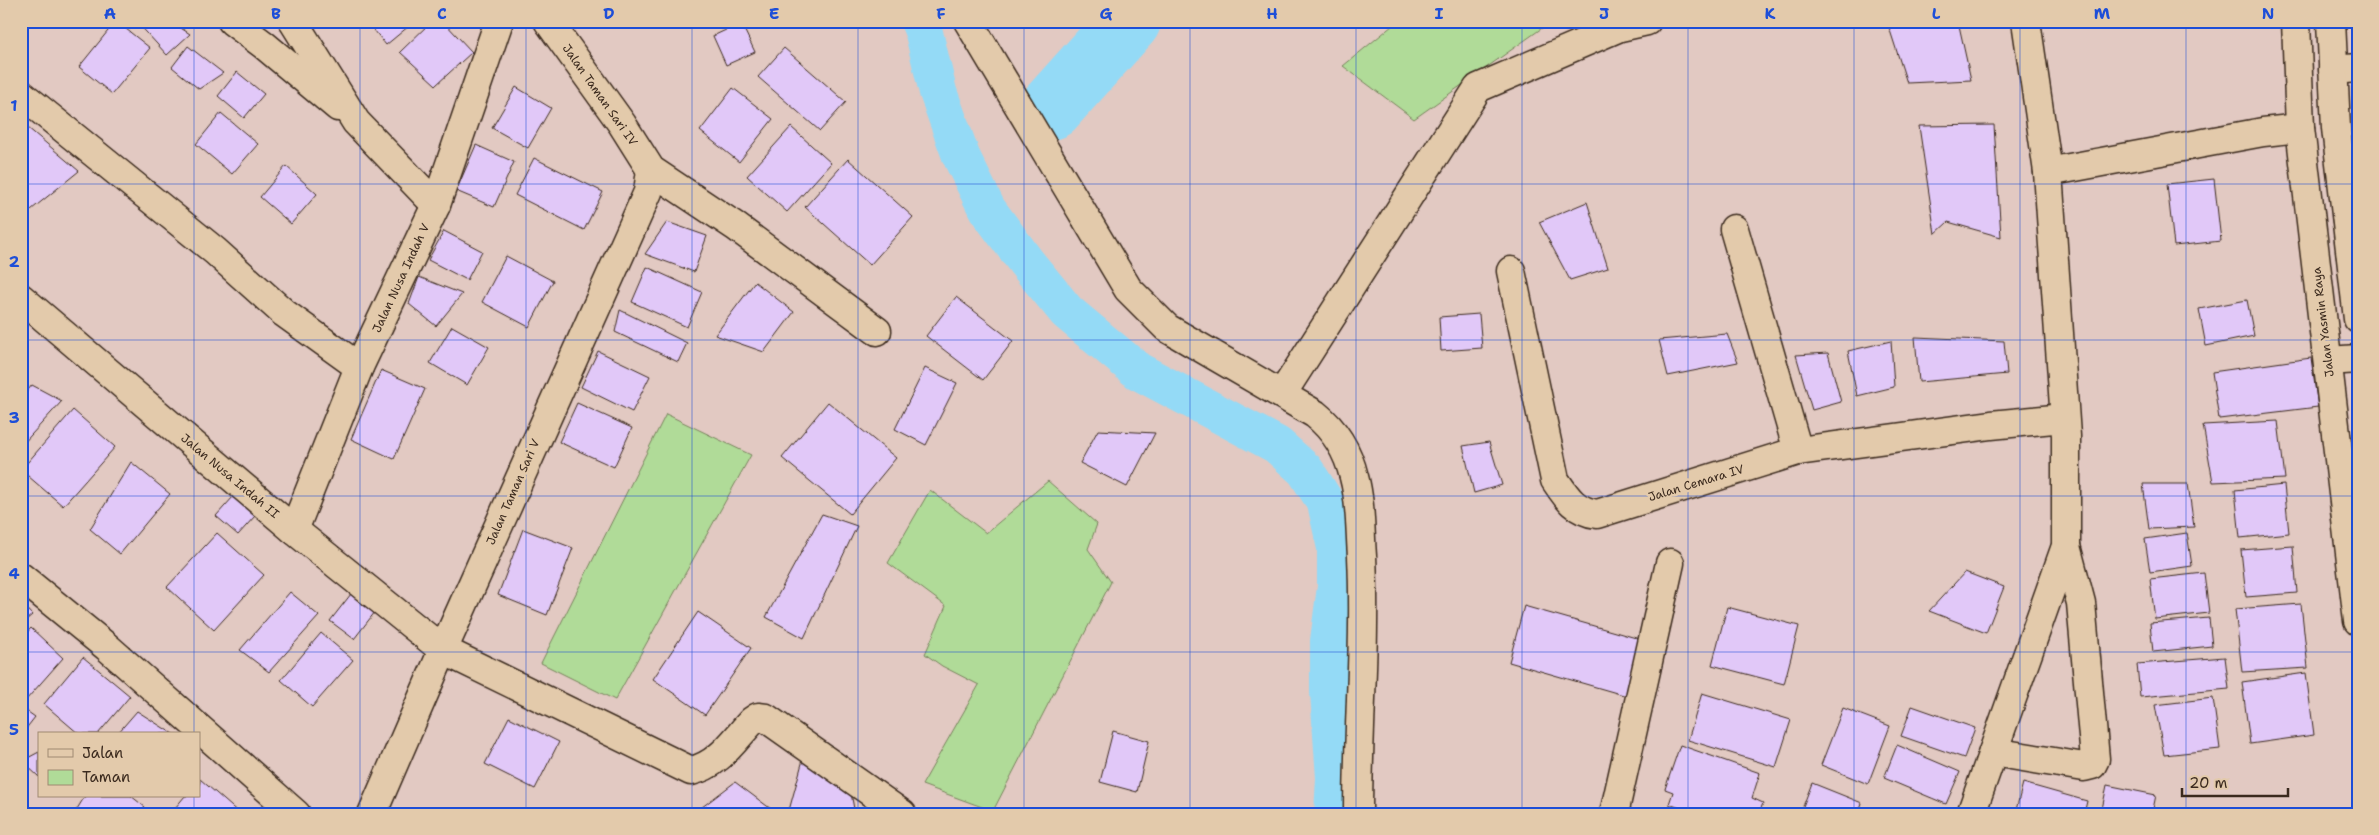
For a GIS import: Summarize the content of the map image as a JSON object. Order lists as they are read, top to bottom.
{
  "streets": {
    "street": [
      "Jalan Taman Sari IV",
      "Jalan Nusa Indah V",
      "Jalan Yasmin Raya",
      "Jalan Nusa Indah II",
      "Jalan Cemara IV",
      "Jalan Taman Sari V"
    ]
  },
  "crossings": [
    ["Jalan Taman Sari IV", "Jalan Taman Sari V"],
    ["Jalan Nusa Indah V", "Jalan Nusa Indah II"],
    ["Jalan Nusa Indah II", "Jalan Taman Sari V"]
  ],
  "legend": ["Jalan", "Taman"],
  "scale_bar": "20 m",
  "grid": {
    "columns": [
      "A",
      "B",
      "C",
      "D",
      "E",
      "F",
      "G",
      "H",
      "I",
      "J",
      "K",
      "L",
      "M",
      "N"
    ],
    "rows": [
      "1",
      "2",
      "3",
      "4",
      "5"
    ]
  }
}
